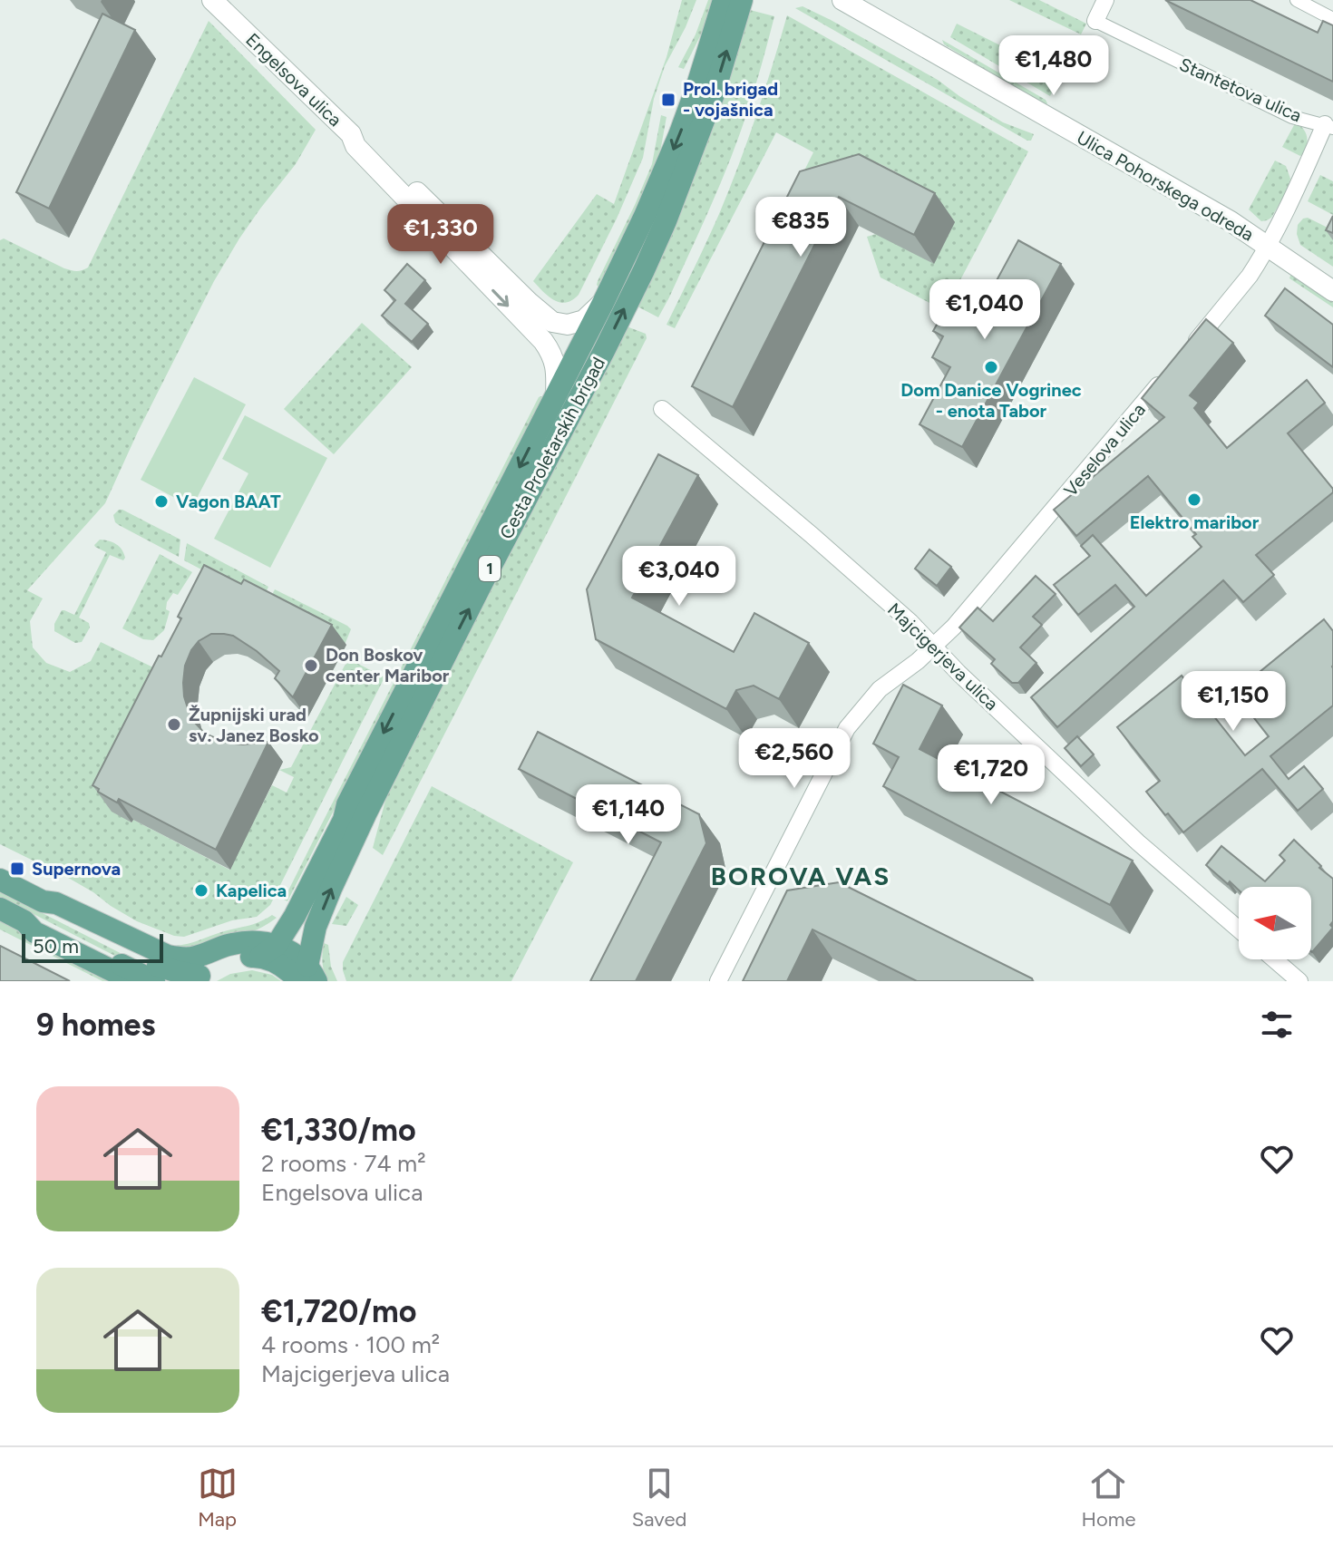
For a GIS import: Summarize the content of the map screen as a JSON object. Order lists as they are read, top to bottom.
{
  "streets": {
    "main road": ["Cesta Proletarskih brigad", "1"],
    "street": [
      "Engelsova ulica",
      "Stantetova ulica",
      "Ulica Pohorskega odreda",
      "Veselova ulica",
      "Majcigerjeva ulica"
    ]
  },
  "crossings": [
    ["Engelsova ulica", "Cesta Proletarskih brigad"],
    ["Stantetova ulica", "Ulica Pohorskega odreda"],
    ["Veselova ulica", "Majcigerjeva ulica"]
  ],
  "one_way": ["Engelsova ulica"],
  "districts": ["BOROVA VAS"],
  "places": {
    "transit": ["Prol. brigad - vojašnica", "Supernova"],
    "other": [
      "Dom Danice Vogrinec - enota Tabor",
      "Elektro maribor",
      "Vagon BAAT",
      "Don Boskov center Maribor",
      "Župnijski urad sv. Janez Bosko",
      "Kapelica"
    ]
  },
  "scale_bar": "50 m",
  "north": "left",
  "page": {
    "price": [
      "€1,480",
      "€835",
      "€1,330",
      "€1,040",
      "€3,040",
      "€1,150",
      "€2,560",
      "€1,720",
      "€1,140"
    ],
    "scale": "50 m",
    "heading": "9 homes",
    "list": [
      {
        "name": "€1,330/mo",
        "note": "2 rooms · 74 m² · Engelsova ulica"
      },
      {
        "name": "€1,720/mo",
        "note": "4 rooms · 100 m² · Majcigerjeva ulica"
      }
    ],
    "tabs": ["Map", "Saved", "Home"]
  }
}
